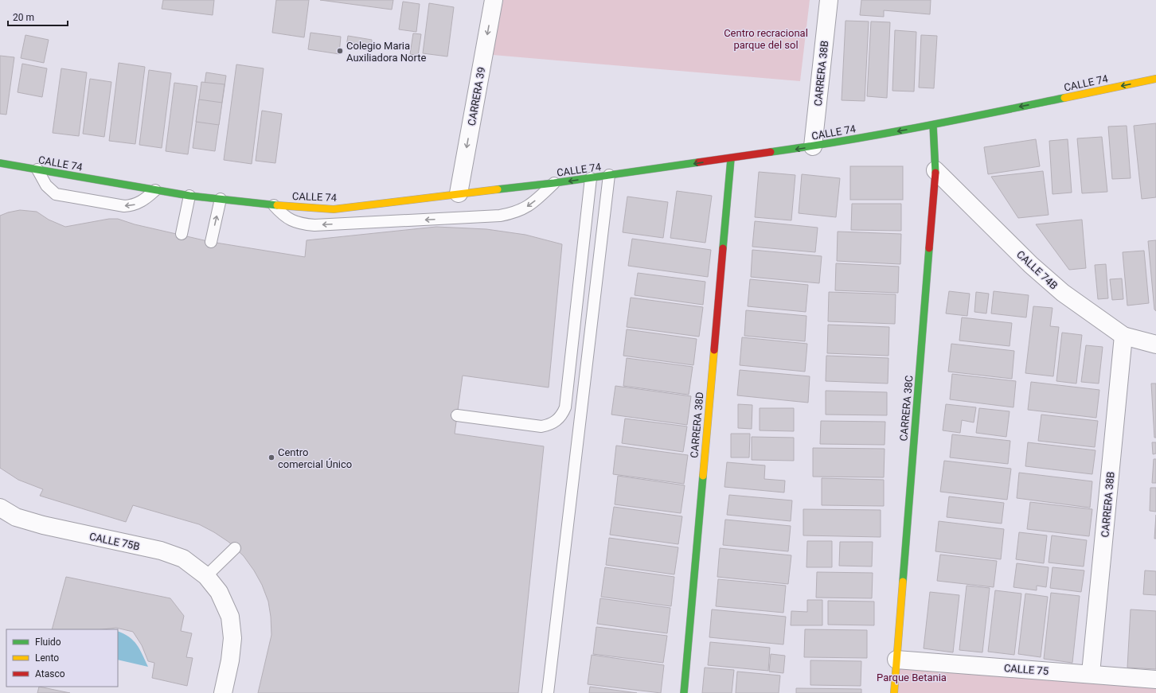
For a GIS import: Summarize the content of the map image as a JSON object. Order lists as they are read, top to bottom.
{
  "streets": {
    "street": [
      "CARRERA 38B",
      "CALLE 74",
      "CARRERA 39",
      "CALLE 74B",
      "CARRERA 38C",
      "CARRERA 38D",
      "CALLE 75B",
      "CALLE 75"
    ]
  },
  "crossings": [
    ["CARRERA 38B", "CALLE 74"],
    ["CARRERA 38B", "CALLE 74B"],
    ["CARRERA 38B", "CALLE 75"],
    ["CALLE 74", "CARRERA 39"],
    ["CALLE 74", "CARRERA 38C"],
    ["CALLE 74", "CARRERA 38D"],
    ["CALLE 74B", "CARRERA 38C"],
    ["CARRERA 38C", "CALLE 75"]
  ],
  "one_way": ["CALLE 74", "CARRERA 39"],
  "parks": ["Centro recracional parque del sol", "Parque Betania"],
  "places": ["Colegio Maria Auxiliadora Norte", "Centro comercial Único"],
  "legend": ["Fluido", "Lento", "Atasco"],
  "scale_bar": "20 m"
}
